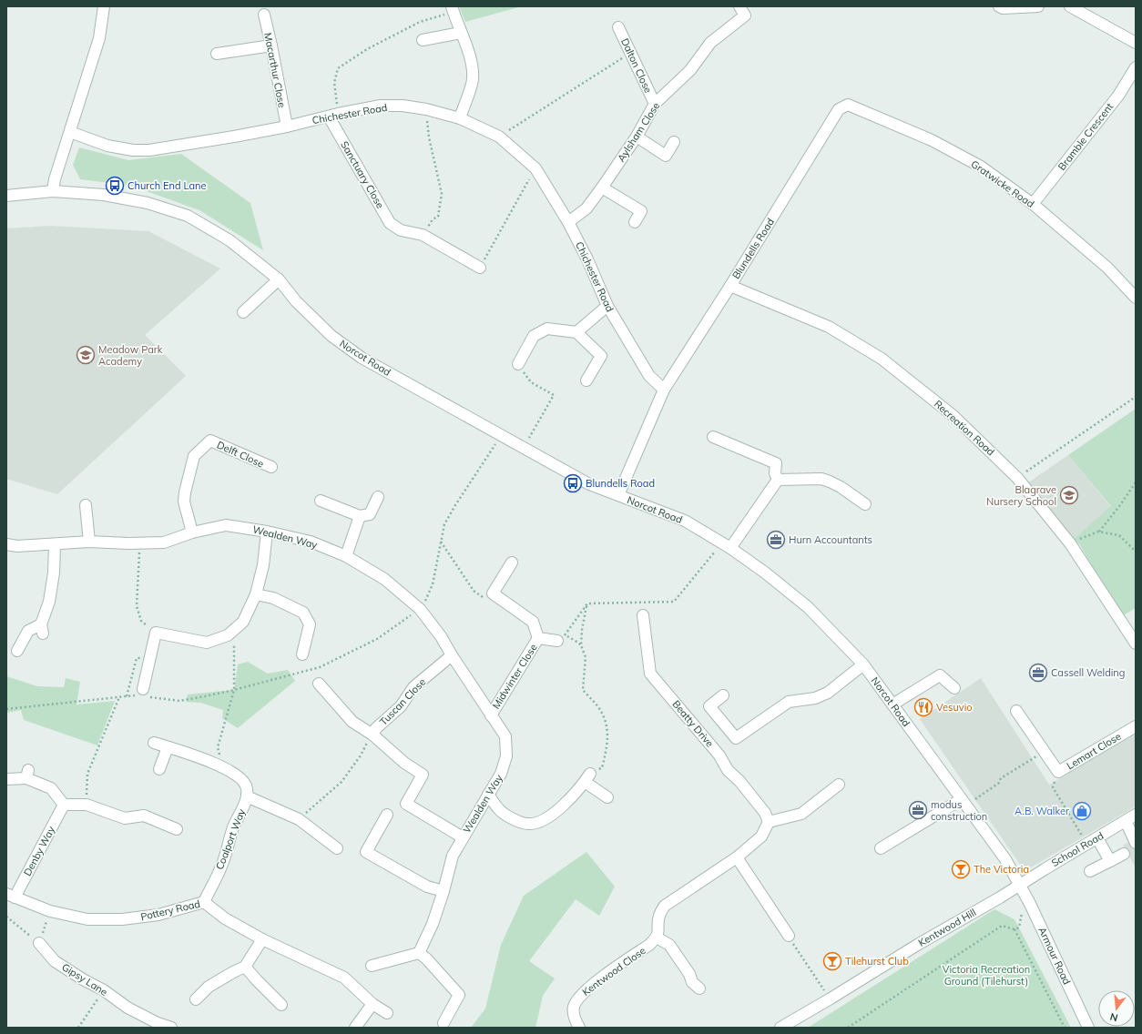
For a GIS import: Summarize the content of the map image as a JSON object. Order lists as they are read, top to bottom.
{
  "streets": {
    "street": [
      "Dalton Close",
      "Macarthur Close",
      "Chichester Road",
      "Aylsham Close",
      "Bramble Crescent",
      "Sanctuary Close",
      "Gratwicke Road",
      "Blundells Road",
      "Norcot Road",
      "Recreation Road",
      "Delft Close",
      "Wealden Way",
      "Midwinter Close",
      "Tuscan Close",
      "Beatty Drive",
      "Lemart Close",
      "Coalport Way",
      "School Road",
      "Denby Way",
      "Pottery Road",
      "Kentwood Hill",
      "Armour Road",
      "Kentwood Close",
      "Gipsy Lane"
    ]
  },
  "crossings": [
    ["Dalton Close", "Aylsham Close"],
    ["Macarthur Close", "Chichester Road"],
    ["Chichester Road", "Aylsham Close"],
    ["Chichester Road", "Sanctuary Close"],
    ["Chichester Road", "Blundells Road"],
    ["Bramble Crescent", "Gratwicke Road"],
    ["Gratwicke Road", "Blundells Road"],
    ["Blundells Road", "Norcot Road"],
    ["Blundells Road", "Recreation Road"],
    ["Norcot Road", "School Road"],
    ["Norcot Road", "Kentwood Hill"],
    ["Norcot Road", "Armour Road"],
    ["Delft Close", "Wealden Way"],
    ["Wealden Way", "Midwinter Close"],
    ["Wealden Way", "Tuscan Close"],
    ["Coalport Way", "Pottery Road"],
    ["School Road", "Kentwood Hill"],
    ["School Road", "Armour Road"],
    ["Denby Way", "Pottery Road"],
    ["Kentwood Hill", "Armour Road"]
  ],
  "parks": ["Victoria Recreation Ground (Tilehurst)"],
  "places": {
    "bus stop": ["Church End Lane", "Blundells Road"],
    "school or university": ["Meadow Park Academy", "Blagrave Nursery School"],
    "office": ["Hurn Accountants", "Cassell Welding", "modus construction"],
    "restaurant": ["Vesuvio"],
    "shop": ["A.B. Walker"],
    "bar": ["The Victoria", "Tilehurst Club"]
  },
  "north": "bottom"
}
